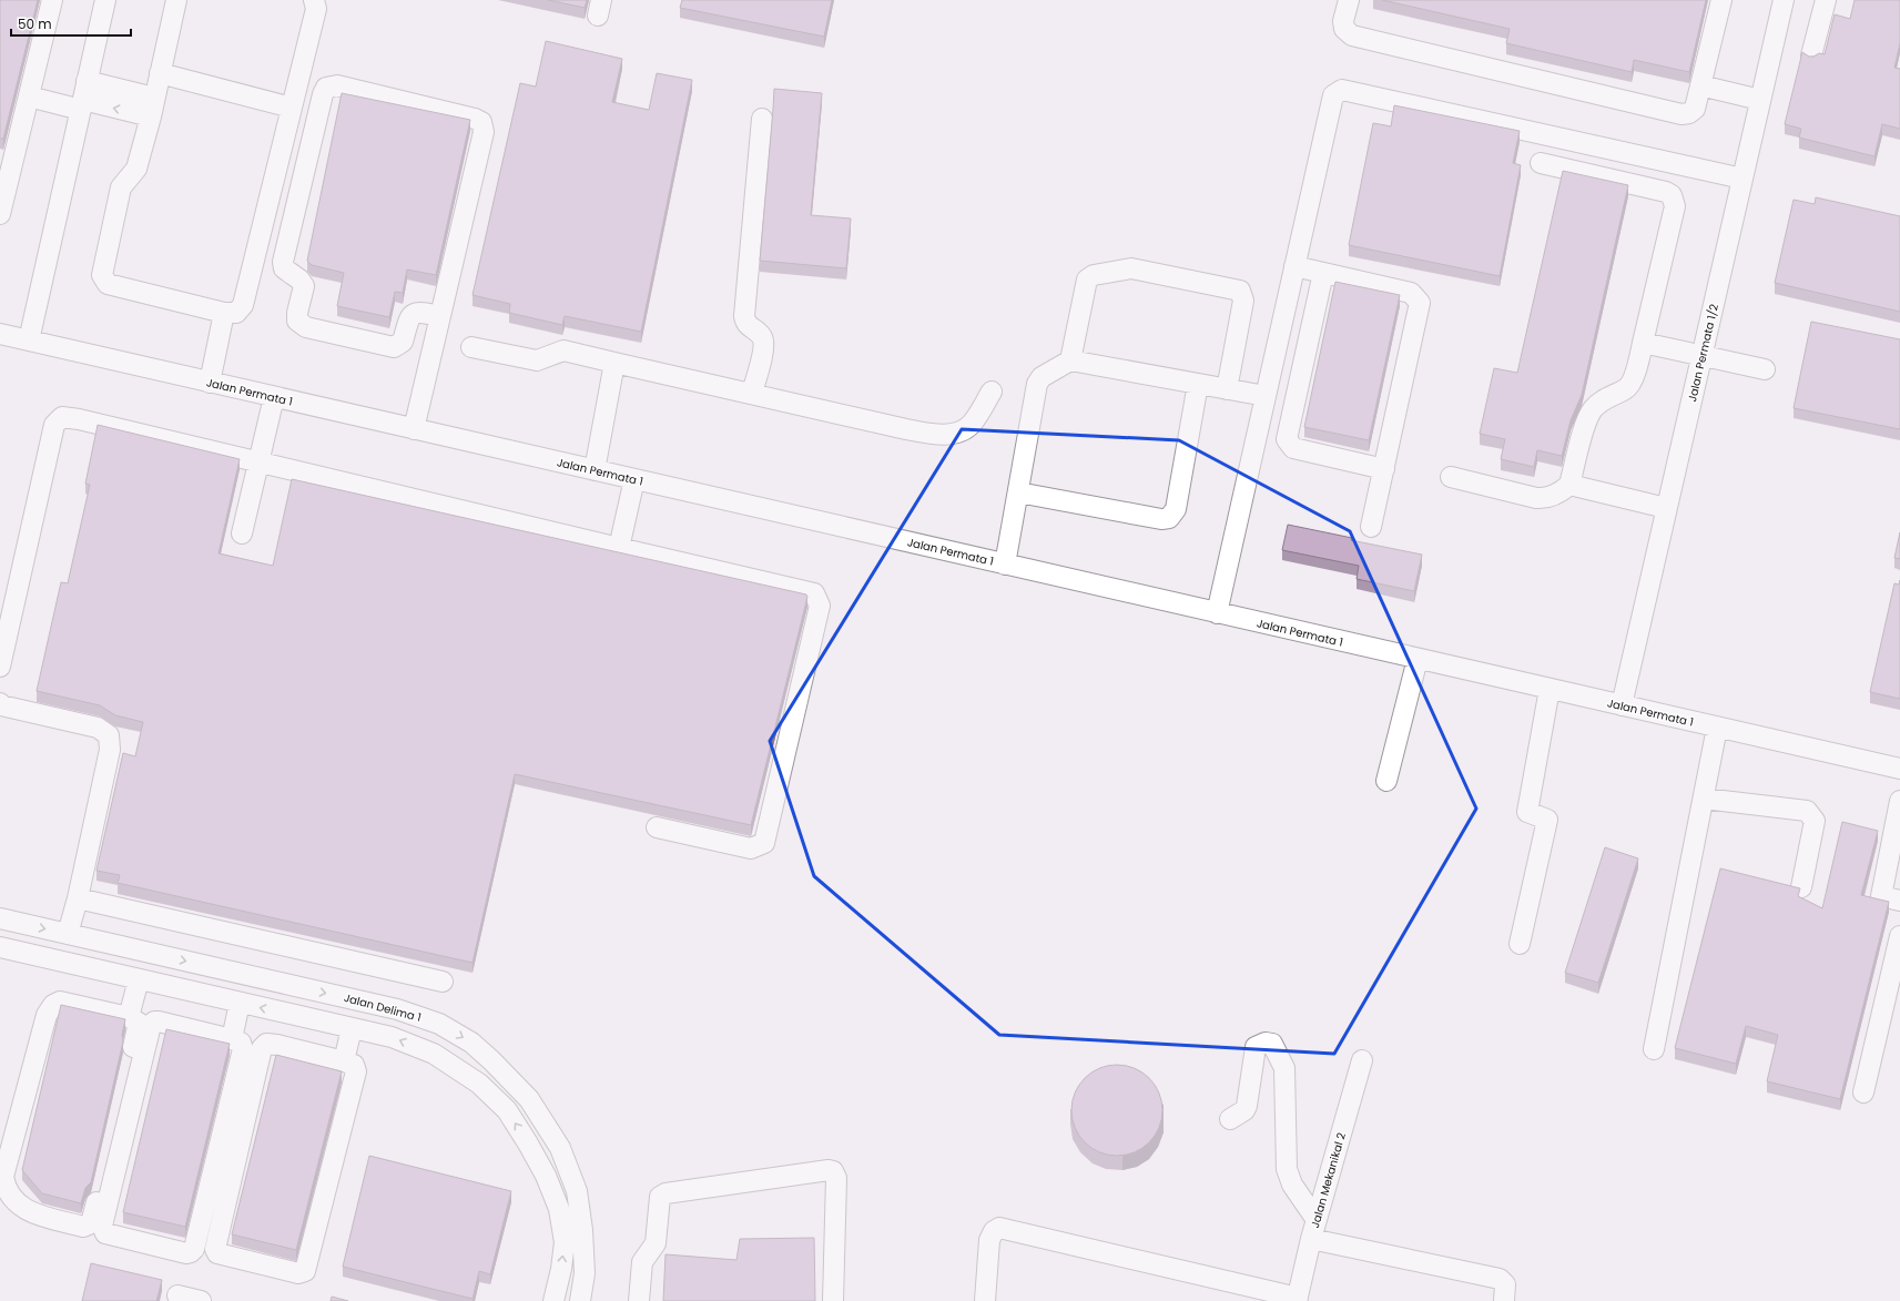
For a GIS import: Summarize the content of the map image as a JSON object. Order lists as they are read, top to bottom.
{
  "streets": {
    "street": [
      "Jalan Permata 1/2",
      "Jalan Permata 1",
      "Jalan Delima 1",
      "Jalan Mekanikal 2"
    ]
  },
  "crossings": [
    ["Jalan Permata 1/2", "Jalan Permata 1"]
  ],
  "scale_bar": "50 m"
}
